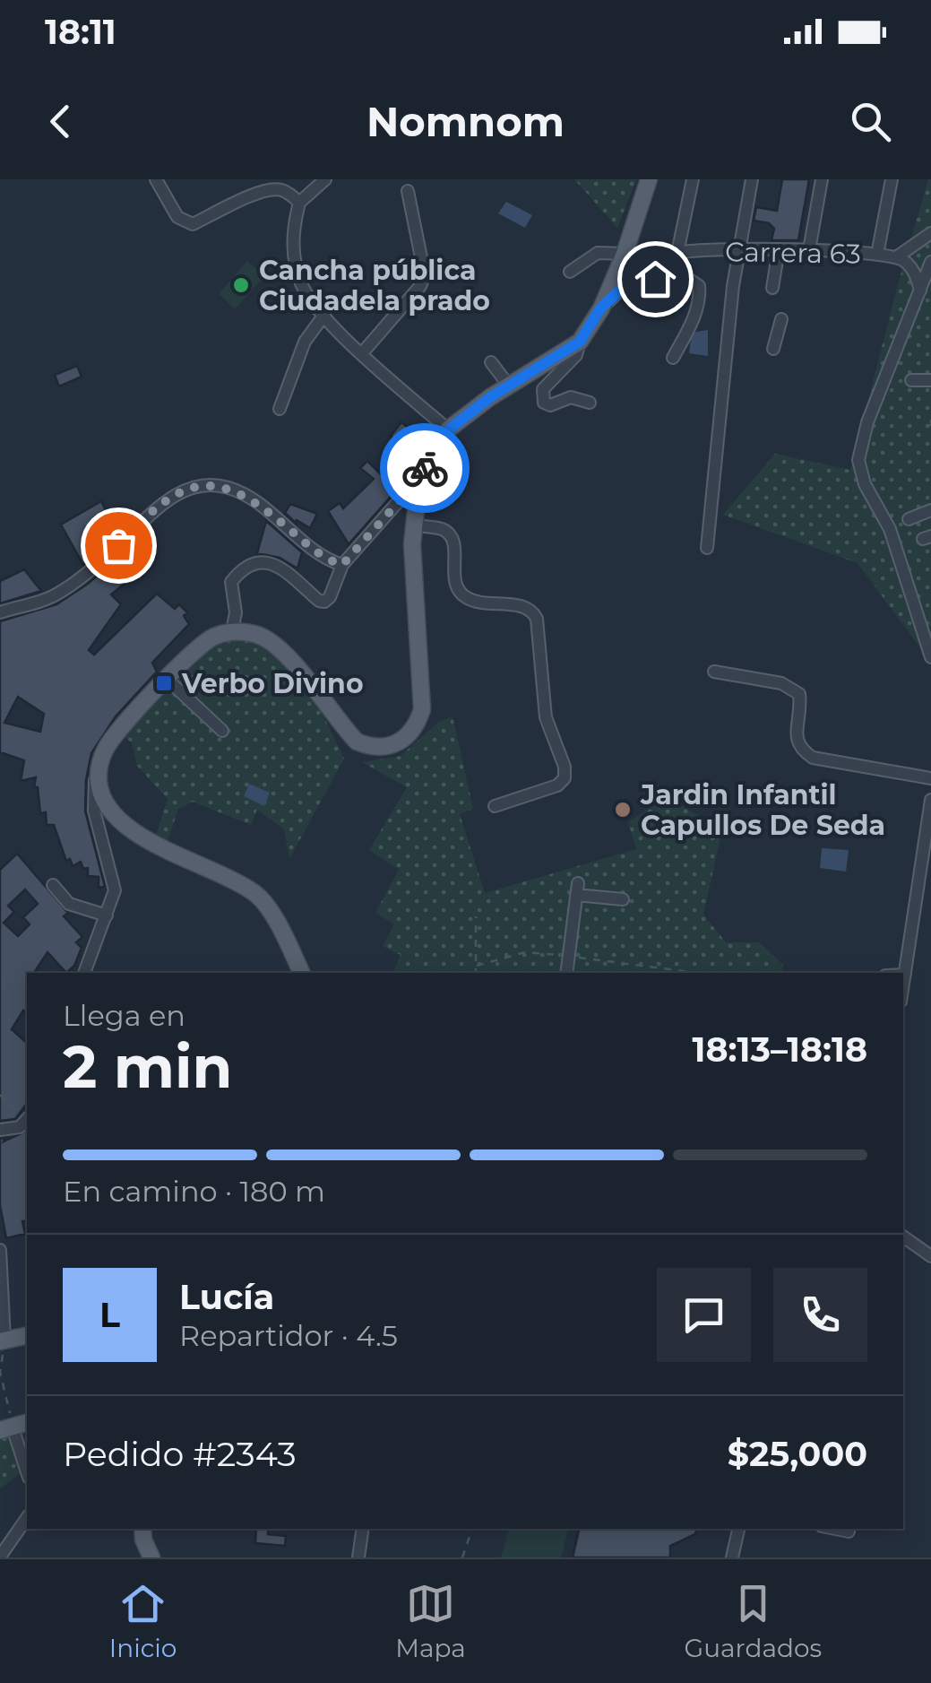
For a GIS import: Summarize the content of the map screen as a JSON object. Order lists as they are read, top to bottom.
{
  "streets": {
    "street": ["Carrera 63"]
  },
  "places": {
    "other": ["Cancha pública Ciudadela prado", "Jardin Infantil Capullos De Seda"],
    "transit": ["Verbo Divino"]
  },
  "page": {
    "status": "18:11",
    "header": "Nomnom",
    "heading": ["2 min", "Llega en", "18:13–18:18"],
    "panel": [
      "Lucía",
      "Repartidor · 4.5",
      "Pedido #2343",
      "$25,000"
    ],
    "bar": "En camino · 180 m",
    "round": "L",
    "tabs": ["Inicio", "Mapa", "Guardados"]
  }
}
